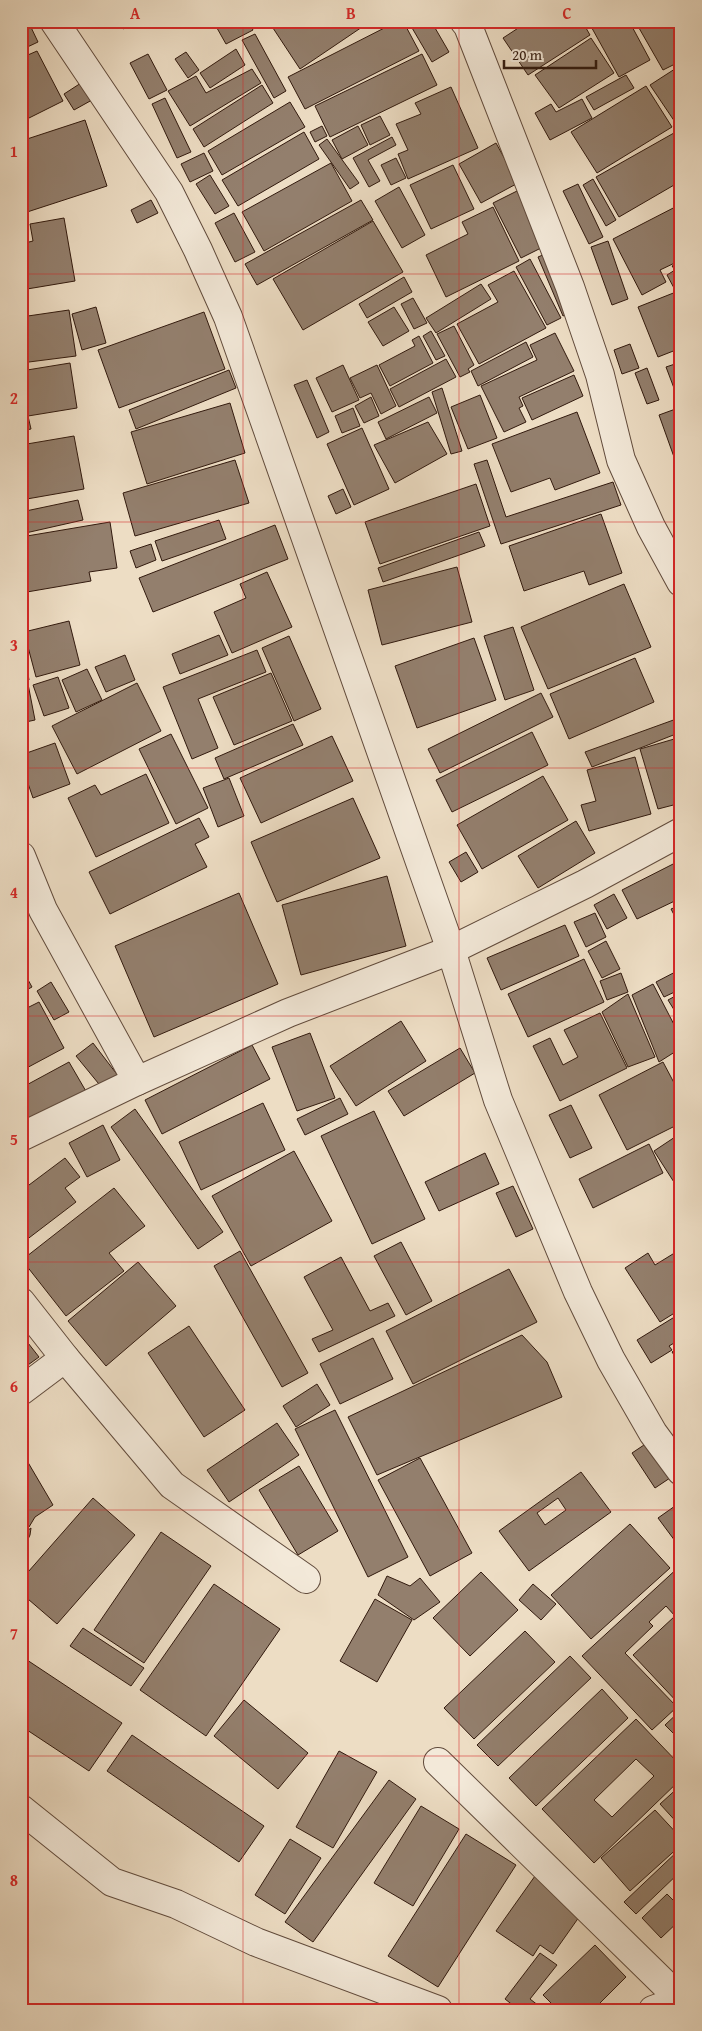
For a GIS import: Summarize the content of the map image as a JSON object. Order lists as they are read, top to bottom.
{
  "scale_bar": "20 m",
  "grid": {
    "columns": ["A", "B", "C"],
    "rows": [
      "1",
      "2",
      "3",
      "4",
      "5",
      "6",
      "7",
      "8"
    ]
  }
}
